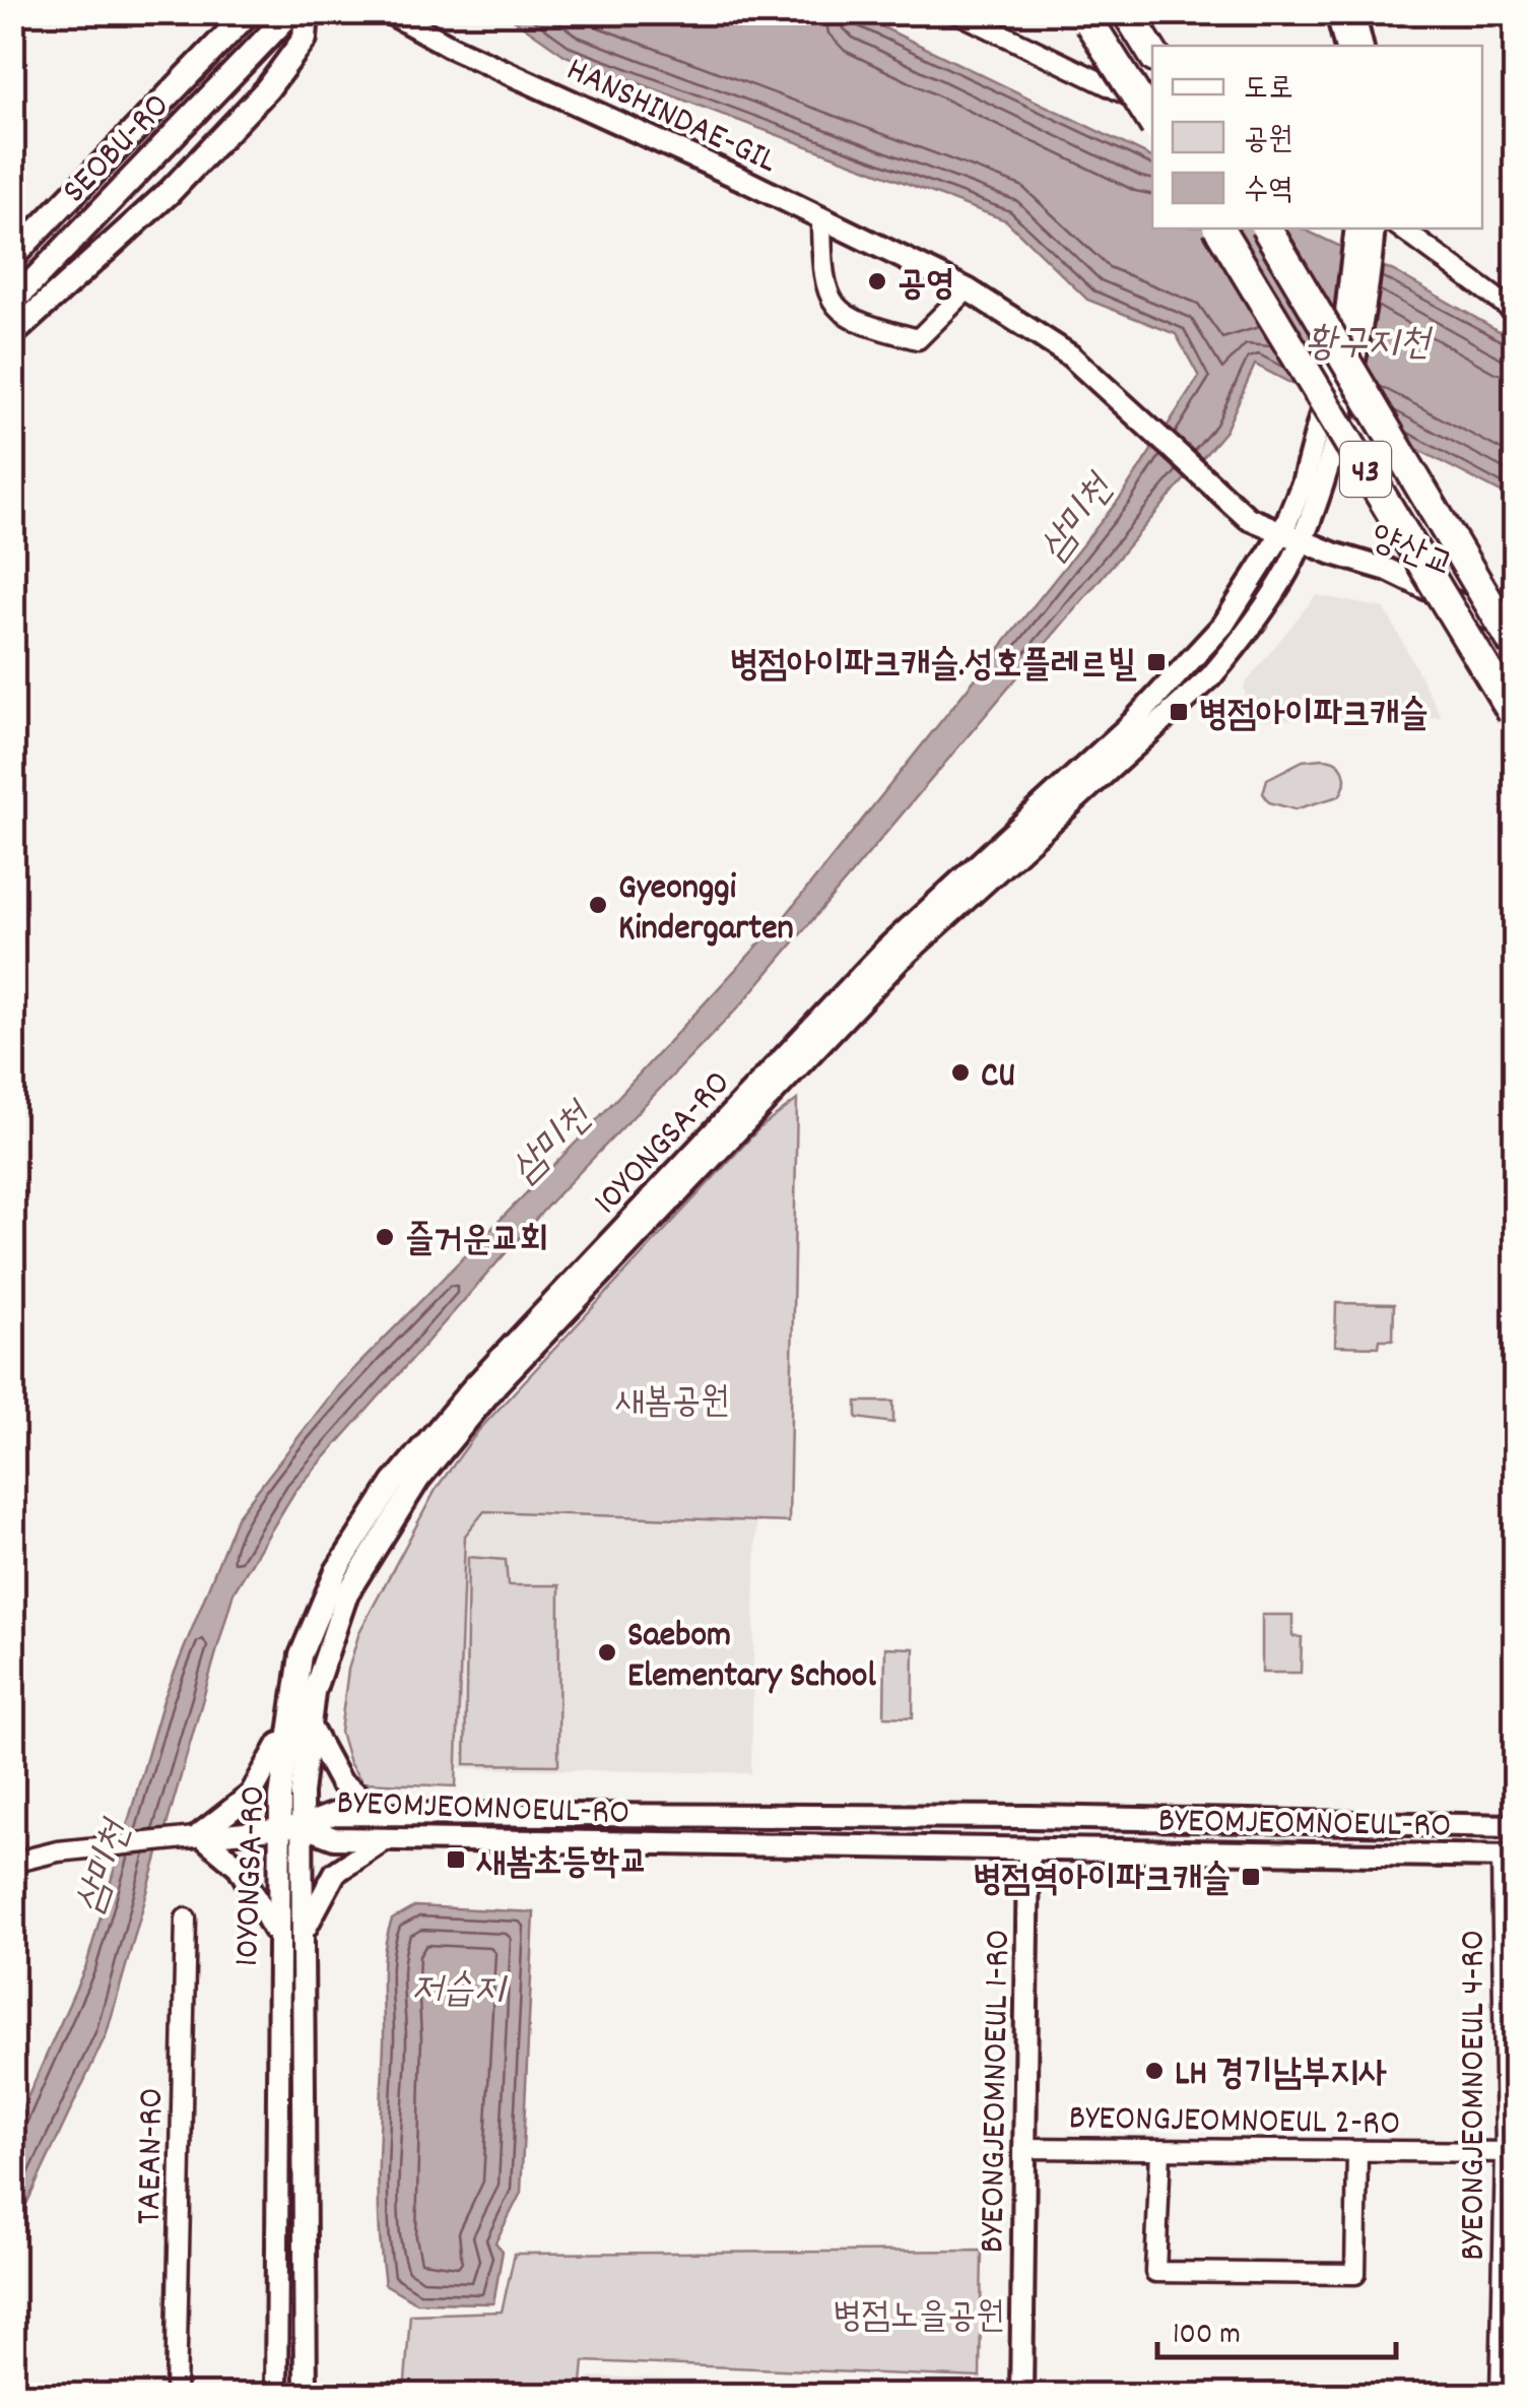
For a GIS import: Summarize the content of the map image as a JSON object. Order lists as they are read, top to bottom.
{
  "streets": {
    "highway": ["43"],
    "main road": ["SEOBU-RO"],
    "street": [
      "HANSHINDAE-GIL",
      "양산교",
      "10YONGSA-RO",
      "BYEOMJEOMNOEUL-RO",
      "BYEONGJEOMNOEUL 1-RO",
      "BYEONGJEOMNOEUL 4-RO",
      "BYEONGJEOMNOEUL 2-RO",
      "TAEAN-RO"
    ]
  },
  "crossings": [
    ["HANSHINDAE-GIL", "양산교"],
    ["양산교", "10YONGSA-RO"],
    ["10YONGSA-RO", "BYEOMJEOMNOEUL-RO"],
    ["BYEOMJEOMNOEUL-RO", "BYEONGJEOMNOEUL 1-RO"],
    ["BYEOMJEOMNOEUL-RO", "BYEONGJEOMNOEUL 4-RO"],
    ["BYEONGJEOMNOEUL 1-RO", "BYEONGJEOMNOEUL 2-RO"],
    ["BYEONGJEOMNOEUL 4-RO", "BYEONGJEOMNOEUL 2-RO"]
  ],
  "water": ["황구지천", "삼미천", "저습지"],
  "parks": ["새봄공원", "병점노을공원"],
  "places": {
    "other": [
      "공영",
      "Gyeonggi Kindergarten",
      "CU",
      "즐거운교회",
      "Saebom Elementary School",
      "LH 경기남부지사"
    ],
    "transit": [
      "병점아이파크캐슬.성호플레르빌",
      "병점아이파크캐슬",
      "새봄초등학교",
      "병점역아이파크캐슬"
    ]
  },
  "legend": ["도로", "공원", "수역"],
  "scale_bar": "100 m"
}
